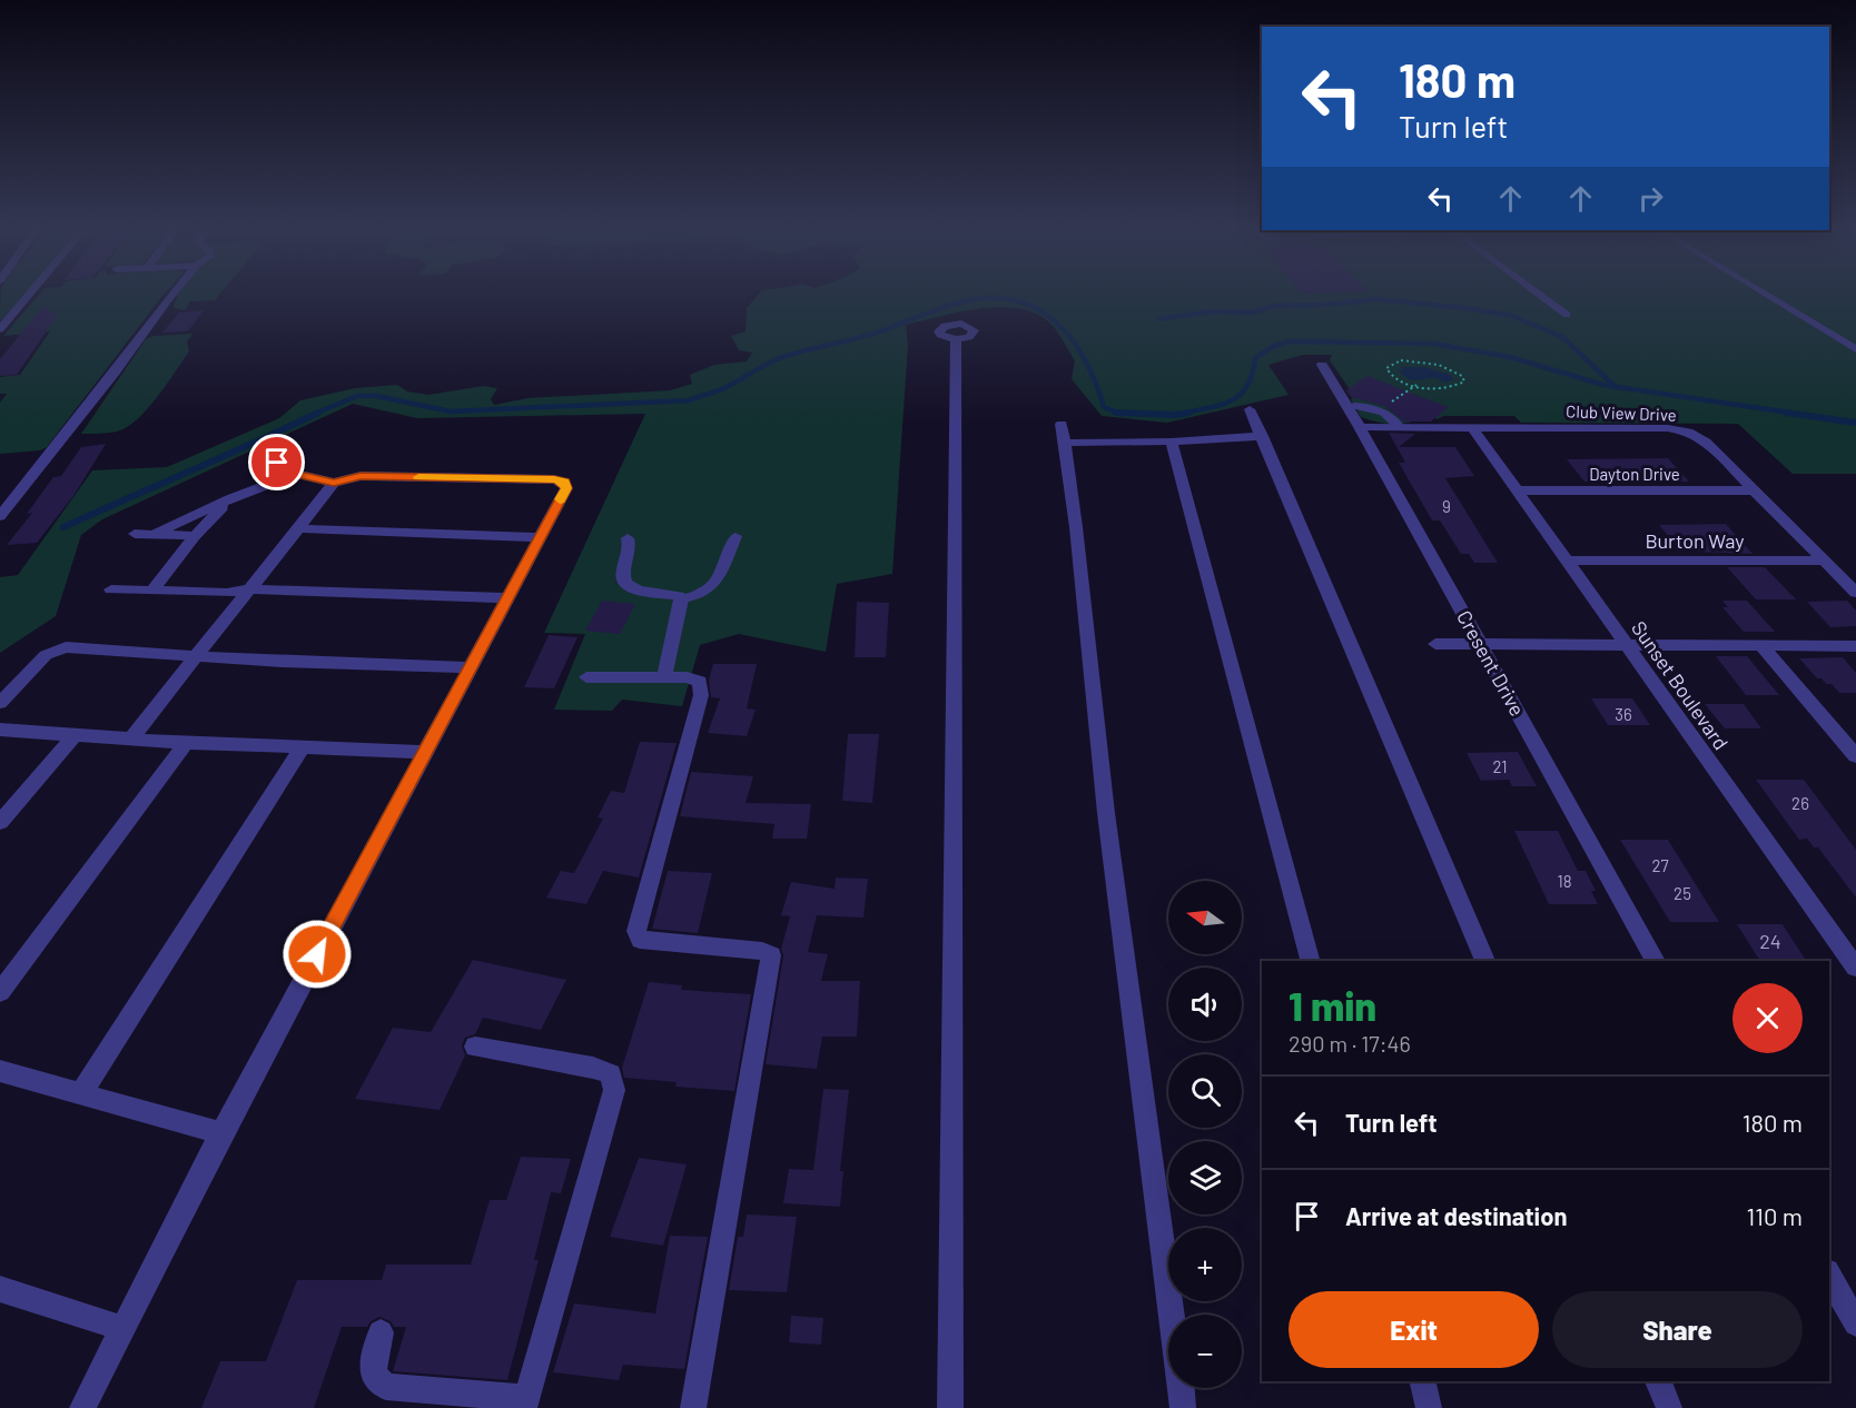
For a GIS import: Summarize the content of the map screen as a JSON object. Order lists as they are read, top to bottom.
{
  "streets": {
    "street": [
      "Club View Drive",
      "Dayton Drive",
      "Burton Way",
      "Cresent Drive",
      "Sunset Boulevard"
    ]
  },
  "crossings": [
    ["Club View Drive", "Dayton Drive"],
    ["Club View Drive", "Burton Way"],
    ["Club View Drive", "Cresent Drive"],
    ["Club View Drive", "Sunset Boulevard"],
    ["Dayton Drive", "Sunset Boulevard"],
    ["Burton Way", "Sunset Boulevard"]
  ],
  "house_numbers": [
    "9",
    "36",
    "21",
    "26",
    "27",
    "18",
    "25",
    "24"
  ],
  "north": "left",
  "page": {
    "turn": ["180 m", "Turn left"],
    "map_buttons": ["+", "−"],
    "heading": ["1 min", "290 m · 17:46"],
    "list": [
      {
        "name": "Turn left",
        "value": "180 m"
      },
      {
        "name": "Arrive at destination",
        "value": "110 m"
      }
    ],
    "buttons": ["Exit", "Share"]
  }
}
